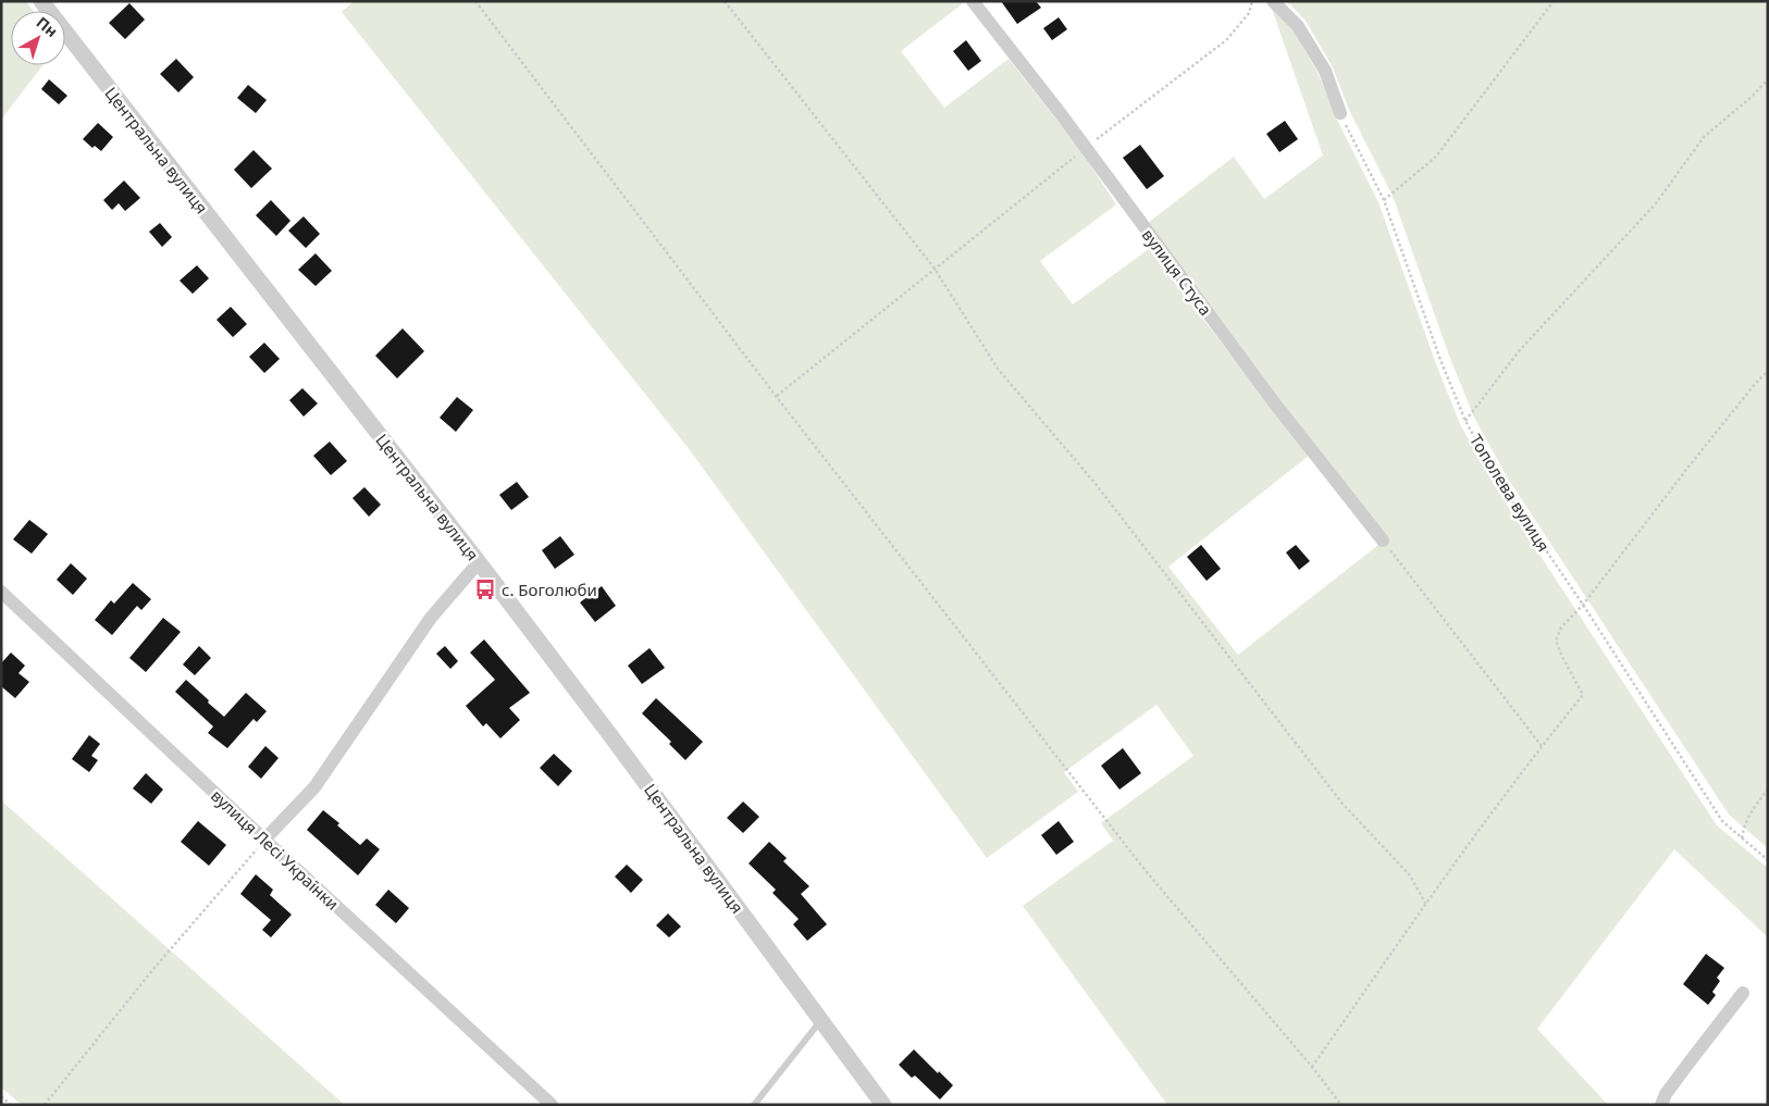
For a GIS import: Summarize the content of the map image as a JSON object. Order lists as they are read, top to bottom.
{
  "streets": {
    "street": ["Центральна вулиця", "вулиця Стуса", "вулиця Лесі Українки"],
    "path": ["Тополева вулиця"]
  },
  "places": {
    "bus stop": ["с. Боголюби"]
  },
  "north": "top right"
}
